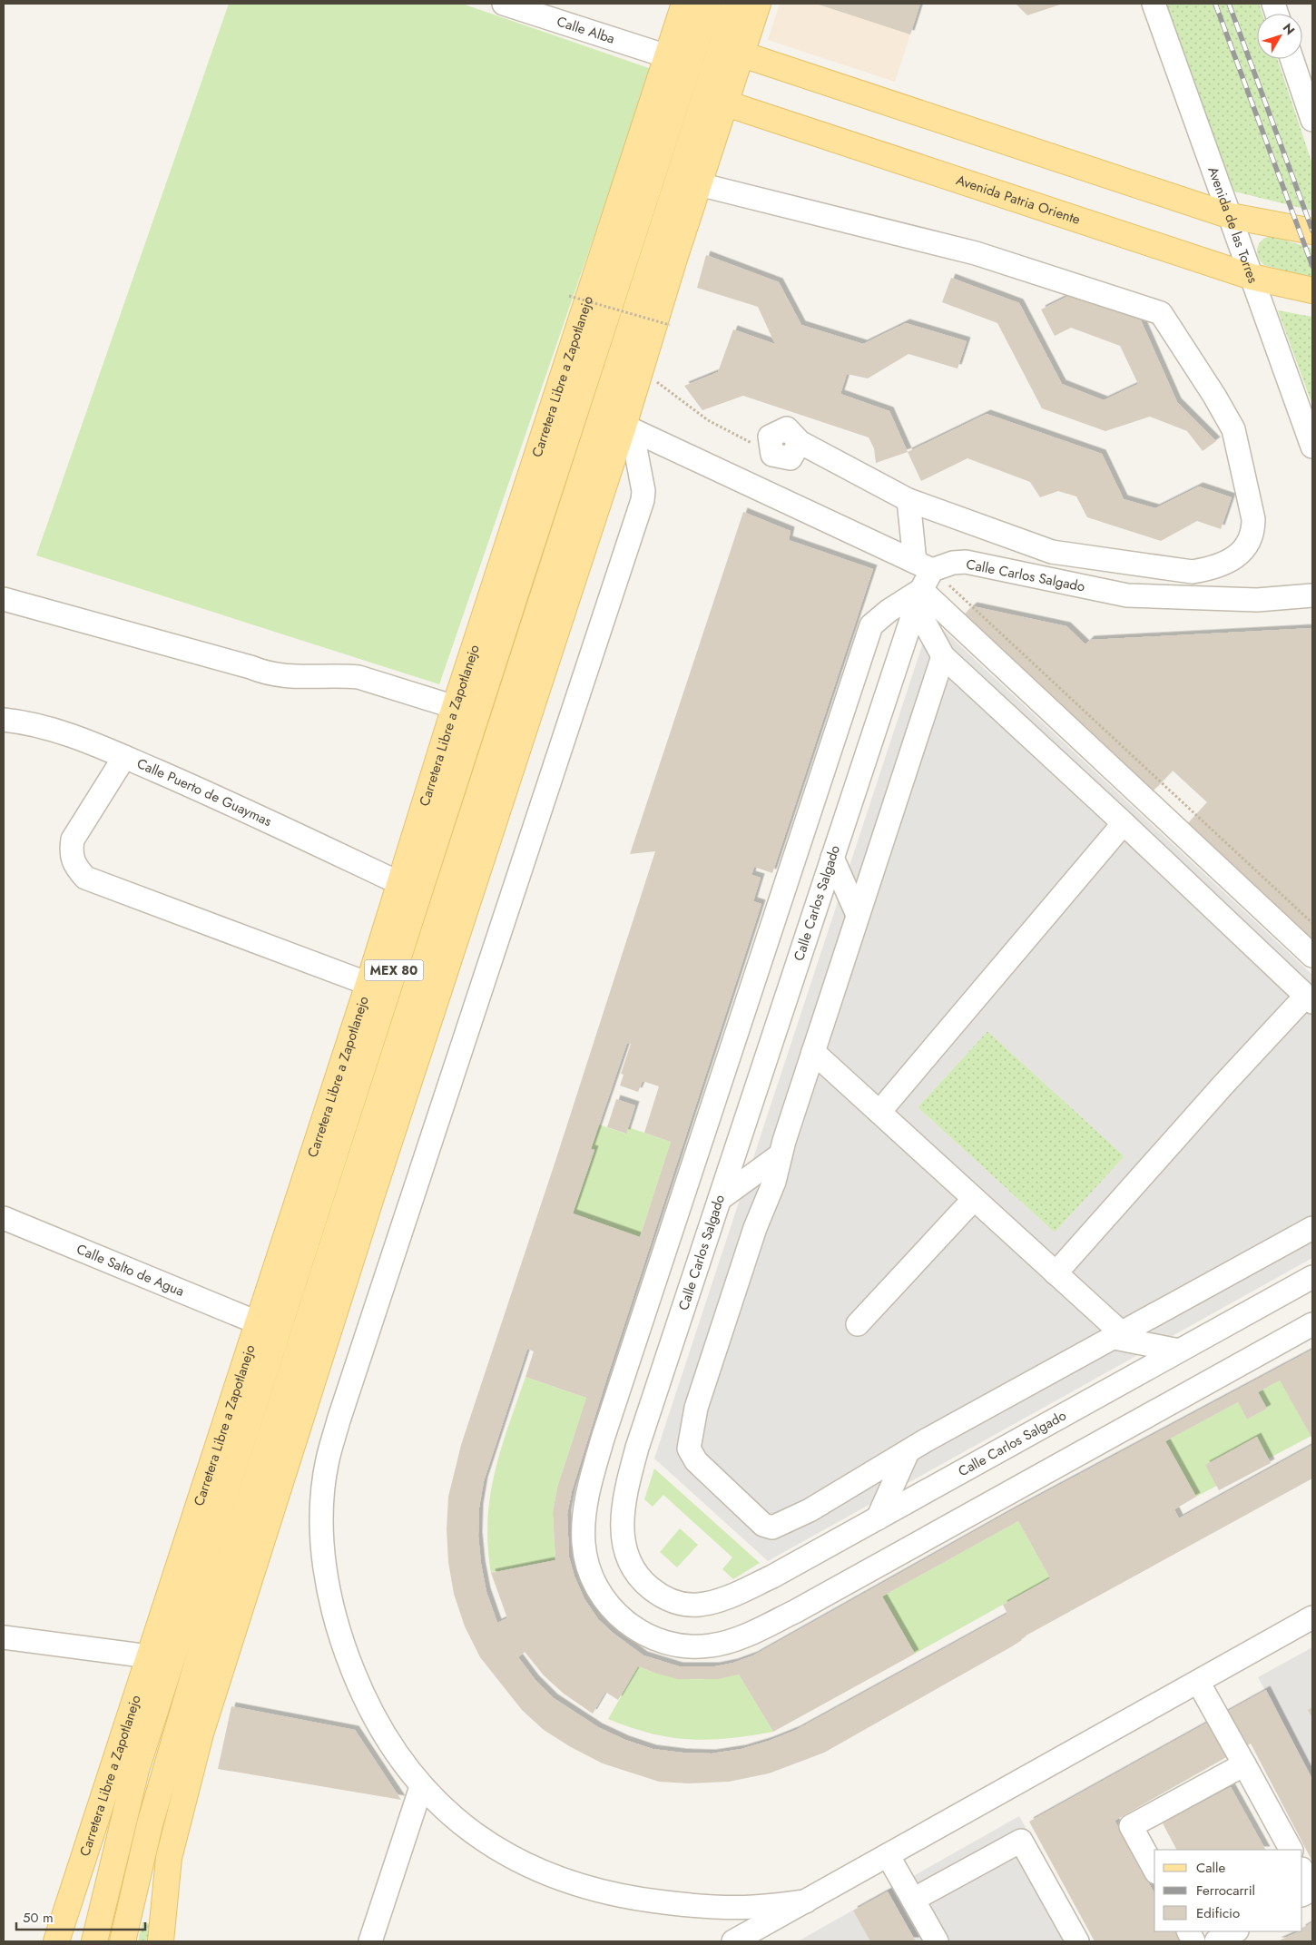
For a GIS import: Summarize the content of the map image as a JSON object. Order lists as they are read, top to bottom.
{
  "streets": {
    "main road": ["Avenida Patria Oriente", "Carretera Libre a Zapotlanejo", "MEX 80"],
    "street": [
      "Calle Alba",
      "Avenida de las Torres",
      "Calle Carlos Salgado",
      "Calle Puerto de Guaymas",
      "Calle Salto de Agua"
    ]
  },
  "crossings": [
    ["Calle Alba", "Carretera Libre a Zapotlanejo"],
    ["Avenida Patria Oriente", "Avenida de las Torres"],
    ["Carretera Libre a Zapotlanejo", "Calle Puerto de Guaymas"],
    ["Carretera Libre a Zapotlanejo", "Calle Salto de Agua"]
  ],
  "legend": ["Calle", "Ferrocarril", "Edificio"],
  "scale_bar": "50 m",
  "north": "top right"
}
